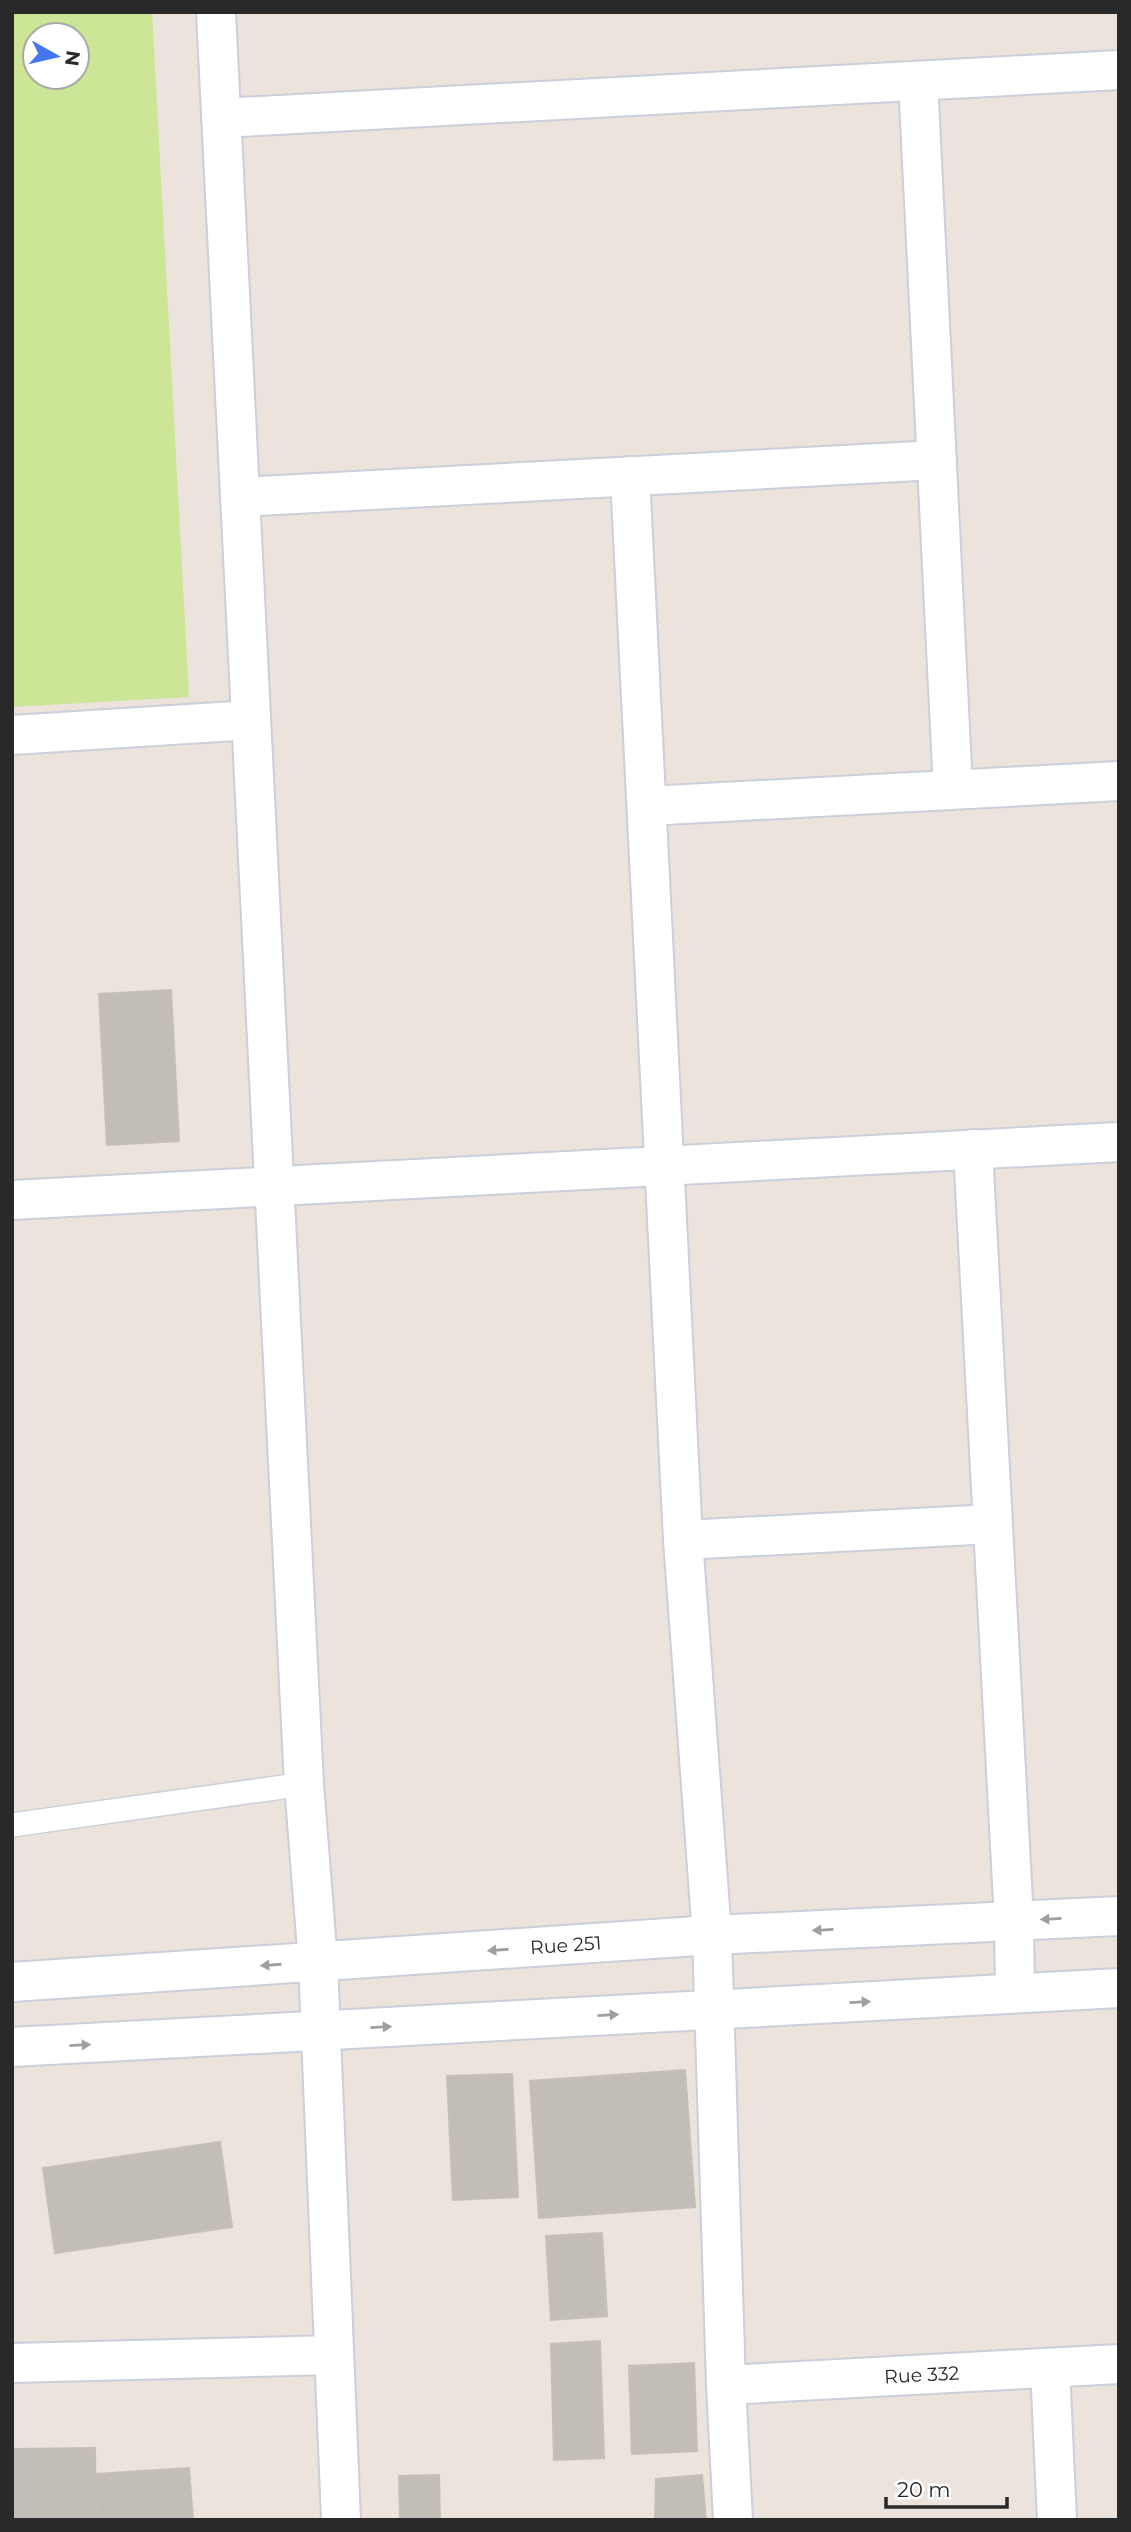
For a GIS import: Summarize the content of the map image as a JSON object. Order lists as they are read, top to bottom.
{
  "streets": {
    "street": ["Rue 251", "Rue 332"]
  },
  "scale_bar": "20 m",
  "north": "right"
}
